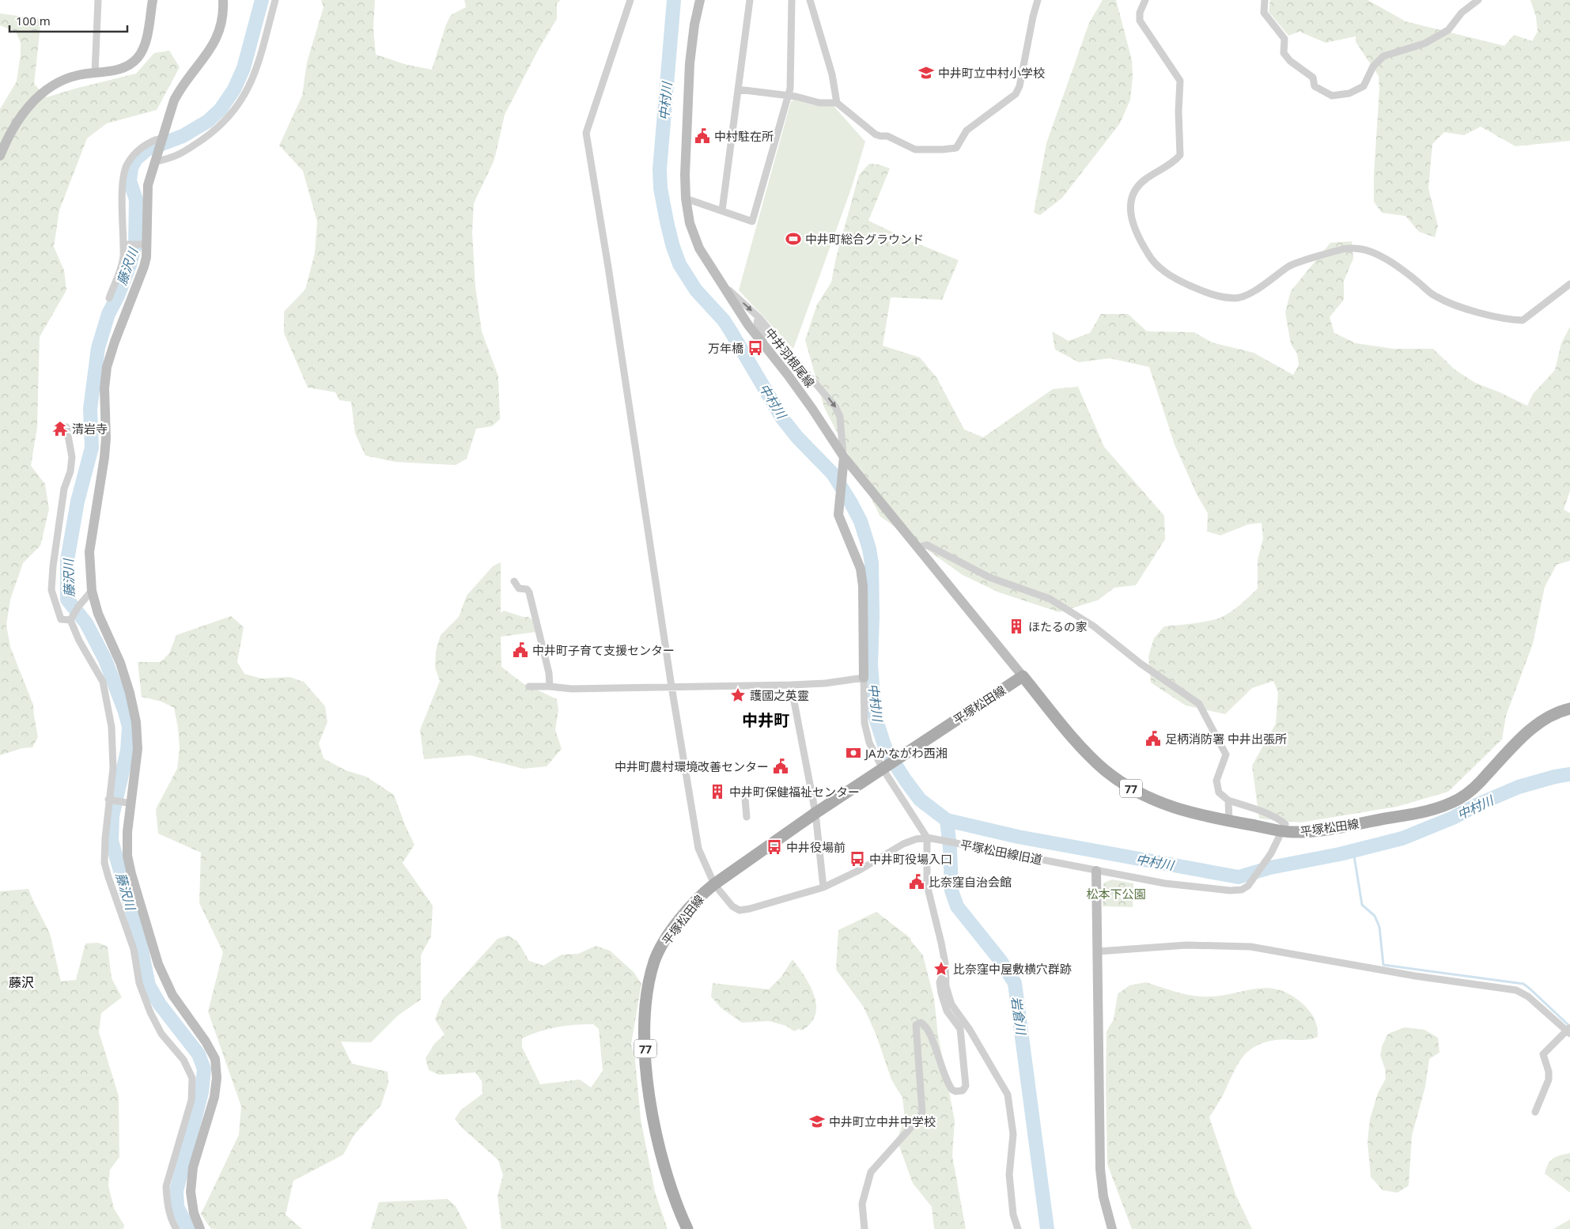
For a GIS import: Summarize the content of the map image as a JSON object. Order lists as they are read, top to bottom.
{
  "streets": {
    "main road": ["平塚松田線", "77"],
    "street": ["中井羽根尾線", "平塚松田線旧道"]
  },
  "crossings": [
    ["中井羽根尾線", "平塚松田線"],
    ["平塚松田線", "平塚松田線旧道"]
  ],
  "districts": ["中井町", "藤沢"],
  "water": ["中村川", "藤沢川", "岩倉川"],
  "parks": ["松本下公園"],
  "places": {
    "school or university": ["中井町立中村小学校", "中井町立中井中学校"],
    "public building": [
      "中村駐在所",
      "中井町子育て支援センター",
      "足柄消防署 中井出張所",
      "中井町農村環境改善センター",
      "比奈窪自治会館"
    ],
    "sports": ["中井町総合グラウンド"],
    "bus stop": ["万年橋", "中井役場前", "中井町役場入口"],
    "temple": ["清岩寺"],
    "building": ["ほたるの家", "中井町保健福祉センター"],
    "place": ["護國之英靈", "比奈窪中屋敷横穴群跡"],
    "bank": ["JAかながわ西湘"]
  },
  "scale_bar": "100 m"
}
